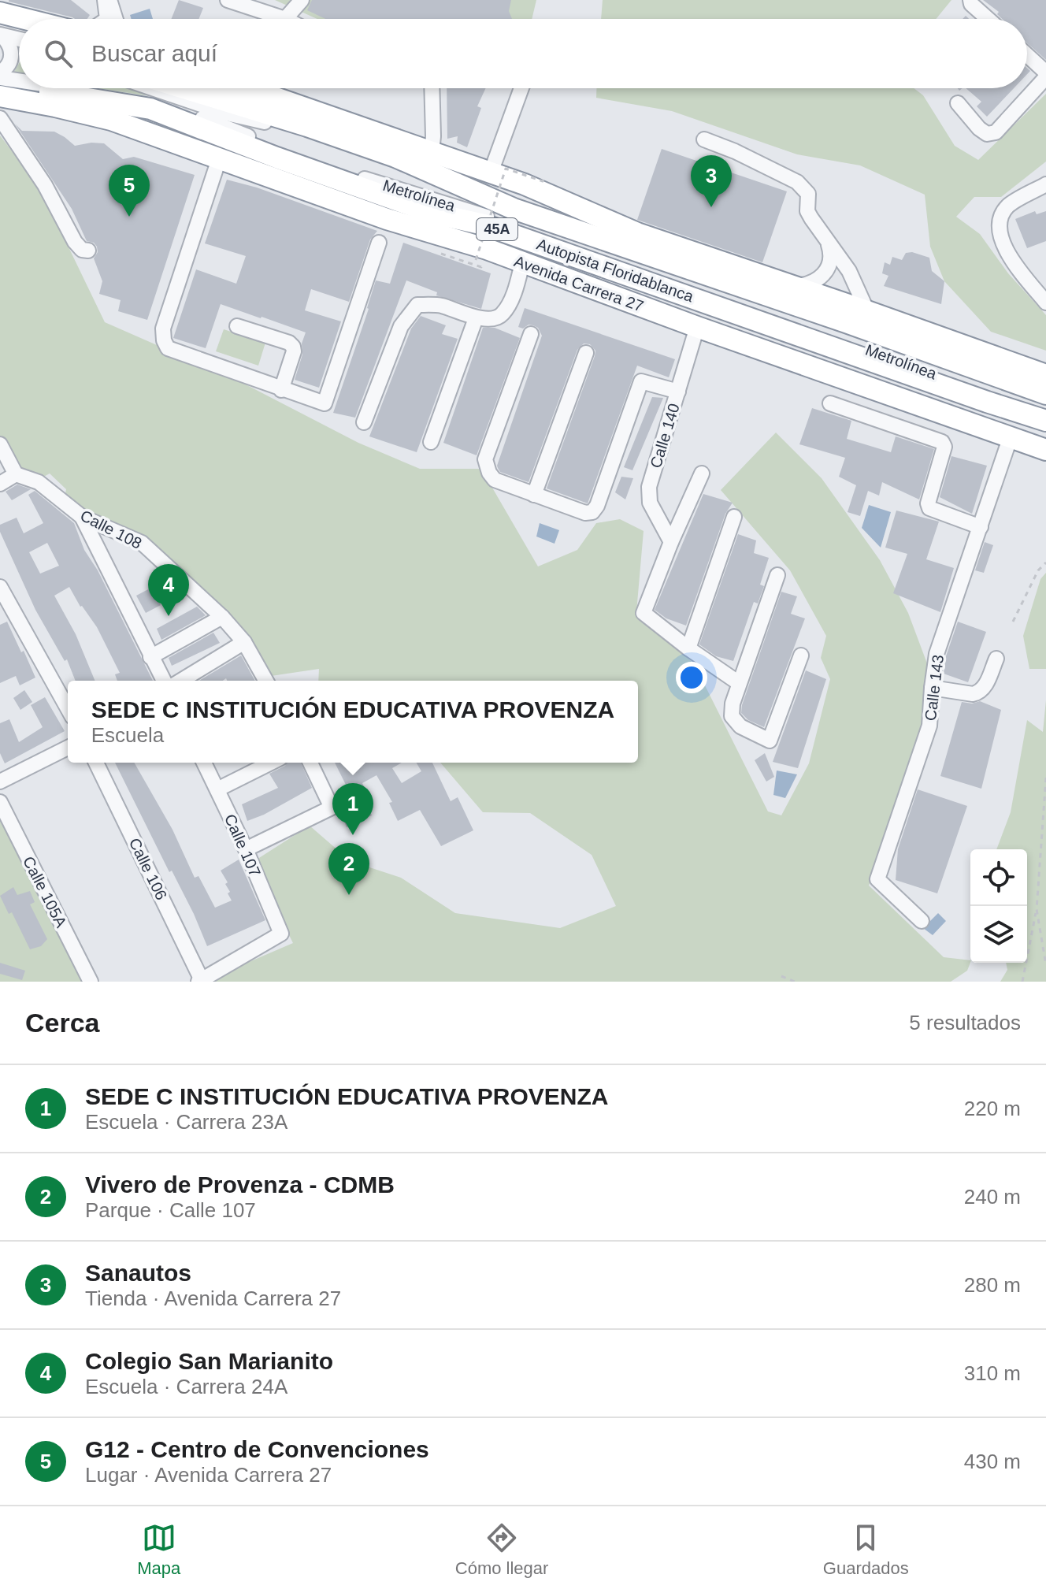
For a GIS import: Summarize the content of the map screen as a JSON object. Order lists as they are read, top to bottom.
{
  "streets": {
    "highway": ["45A", "Autopista Floridablanca", "Avenida Carrera 27"],
    "street": [
      "Metrolínea",
      "Calle 140",
      "Calle 108",
      "Calle 143",
      "Calle 107",
      "Calle 106",
      "Calle 105A"
    ]
  },
  "crossings": [
    ["Avenida Carrera 27", "Calle 140"],
    ["Avenida Carrera 27", "Calle 143"],
    ["Calle 107", "Calle 106"]
  ],
  "page": {
    "search": "Buscar aquí",
    "pins": [
      "3",
      "5",
      "4",
      "1",
      "2"
    ],
    "popup": ["SEDE C INSTITUCIÓN EDUCATIVA PROVENZA", "Escuela"],
    "heading": ["Cerca", "5 resultados"],
    "list": [
      {
        "mark": "1",
        "name": "SEDE C INSTITUCIÓN EDUCATIVA PROVENZA",
        "note": "Escuela · Carrera 23A",
        "value": "220 m"
      },
      {
        "mark": "2",
        "name": "Vivero de Provenza - CDMB",
        "note": "Parque · Calle 107",
        "value": "240 m"
      },
      {
        "mark": "3",
        "name": "Sanautos",
        "note": "Tienda · Avenida Carrera 27",
        "value": "280 m"
      },
      {
        "mark": "4",
        "name": "Colegio San Marianito",
        "note": "Escuela · Carrera 24A",
        "value": "310 m"
      },
      {
        "mark": "5",
        "name": "G12 - Centro de Convenciones",
        "note": "Lugar · Avenida Carrera 27",
        "value": "430 m"
      }
    ],
    "nav": ["Mapa", "Cómo llegar", "Guardados"]
  }
}
